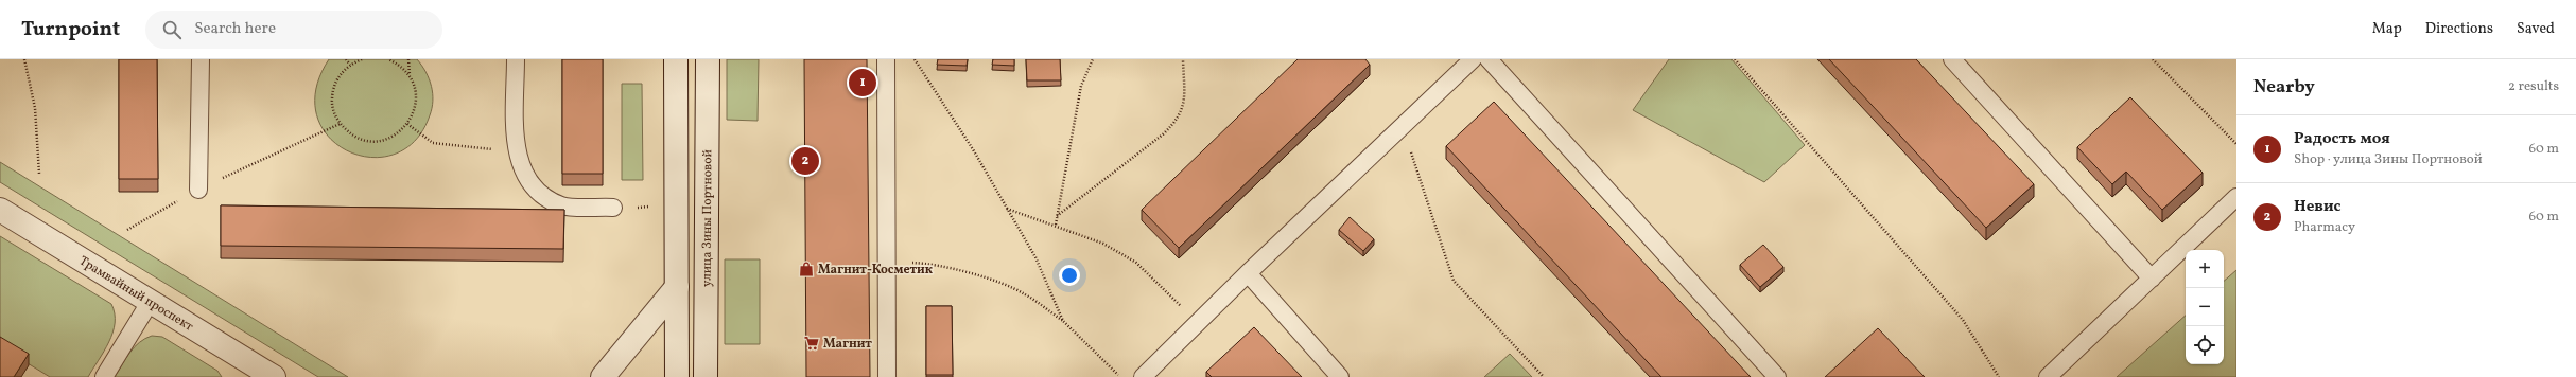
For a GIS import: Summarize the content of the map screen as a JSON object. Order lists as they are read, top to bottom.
{
  "streets": {
    "main road": ["улица Зины Портновой", "Трамвайный проспект"]
  },
  "places": {
    "shop": ["Магнит-Косметик"],
    "supermarket": ["Магнит"]
  },
  "page": {
    "header": "Turnpoint",
    "search": "Search here",
    "nav": ["Map", "Directions", "Saved"],
    "heading": ["Nearby", "2 results"],
    "pins": ["1", "2"],
    "list": [
      {
        "mark": "1",
        "name": "Радость моя",
        "note": "Shop · улица Зины Портновой",
        "value": "60 m"
      },
      {
        "mark": "2",
        "name": "Невис",
        "note": "Pharmacy",
        "value": "60 m"
      }
    ],
    "map_buttons": ["+", "−"]
  }
}
